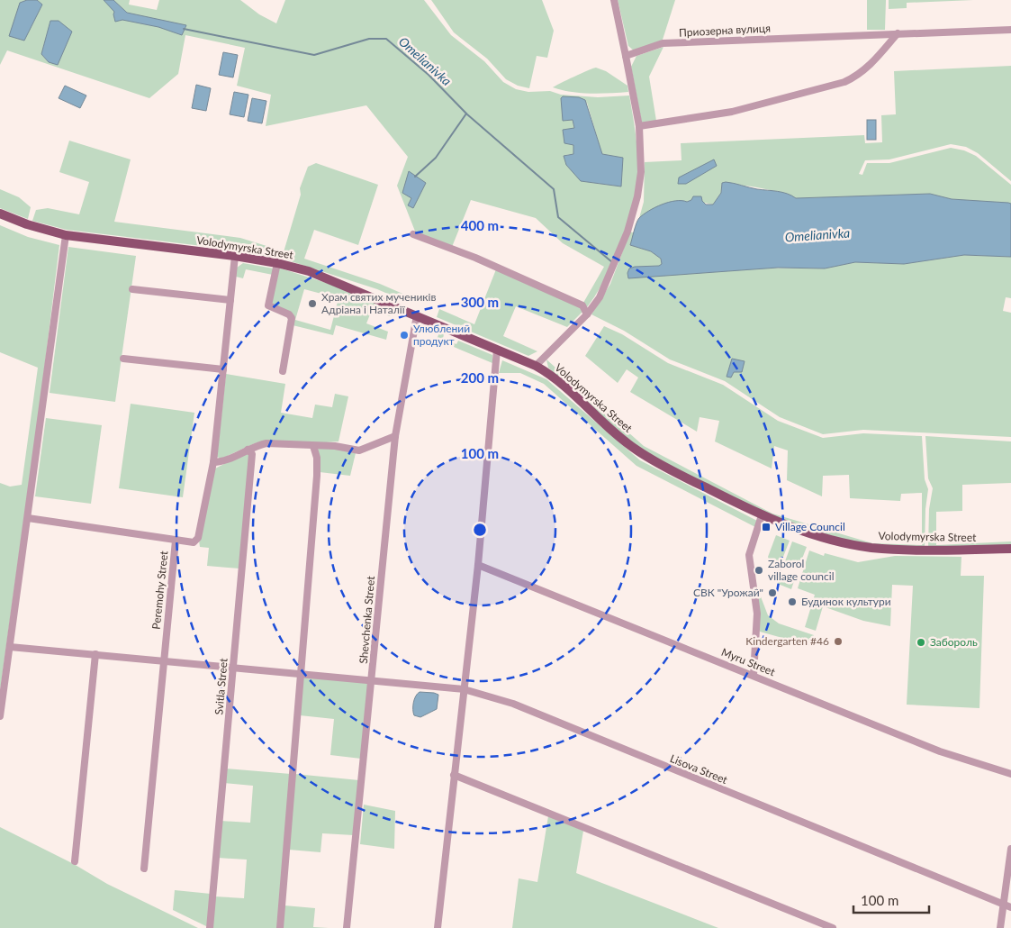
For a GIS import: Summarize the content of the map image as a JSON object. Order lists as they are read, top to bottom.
{
  "streets": {
    "main road": ["Volodymyrska Street"],
    "street": [
      "Приозерна вулиця",
      "Peremohy Street",
      "Shevchenka Street",
      "Myru Street",
      "Svitla Street",
      "Lisova Street"
    ]
  },
  "crossings": [
    ["Volodymyrska Street", "Peremohy Street"],
    ["Volodymyrska Street", "Shevchenka Street"],
    ["Peremohy Street", "Lisova Street"],
    ["Shevchenka Street", "Lisova Street"],
    ["Svitla Street", "Lisova Street"]
  ],
  "water": ["Omelianivka"],
  "places": {
    "other": [
      "Храм святих мучеників Адріана і Наталії",
      "Улюблений продукт",
      "Zaborol village council",
      "СВК \"Урожай\"",
      "Будинок культури",
      "Kindergarten #46",
      "Забороль"
    ],
    "transit": ["Village Council"]
  },
  "scale_bar": "100 m",
  "rings": [
    "400 m",
    "300 m",
    "200 m",
    "100 m"
  ]
}
